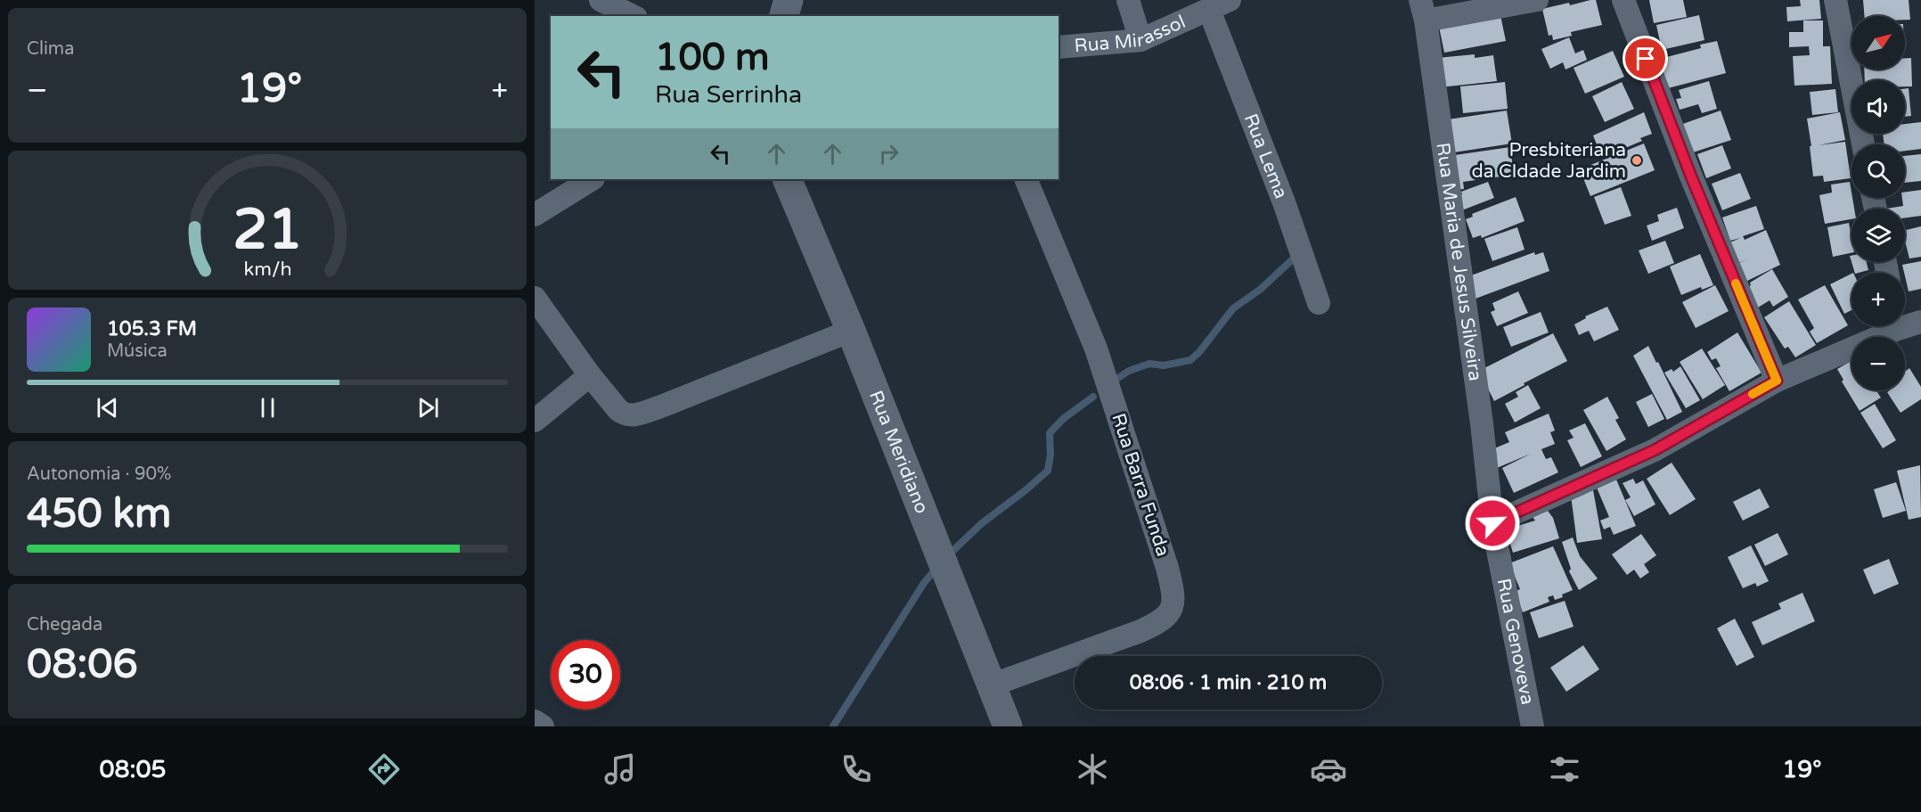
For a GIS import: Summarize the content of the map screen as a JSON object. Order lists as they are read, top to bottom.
{
  "streets": {
    "street": [
      "Rua Mirassol",
      "Rua Lema",
      "Rua Maria de Jesus Silveira",
      "Rua Meridiano",
      "Rua Barra Funda",
      "Rua Genoveva"
    ]
  },
  "crossings": [
    ["Rua Mirassol", "Rua Lema"],
    ["Rua Maria de Jesus Silveira", "Rua Genoveva"],
    ["Rua Meridiano", "Rua Barra Funda"]
  ],
  "places": ["Presbiteriana da CIdade Jardim"],
  "north": "top right",
  "page": {
    "tile": [
      "Clima",
      ["Autonomia · 90%", "450 km"],
      ["Chegada", "08:06"]
    ],
    "map_buttons": ["+", "−"],
    "turn": ["100 m", "Rua Serrinha"],
    "heat": ["−", "19°", "+"],
    "song": ["105.3 FM", "Música"],
    "limit": "30",
    "trip": "08:06 · 1 min · 210 m",
    "tabs": ["08:05", "19°"],
    "gauge": ["21", "km/h"]
  }
}
